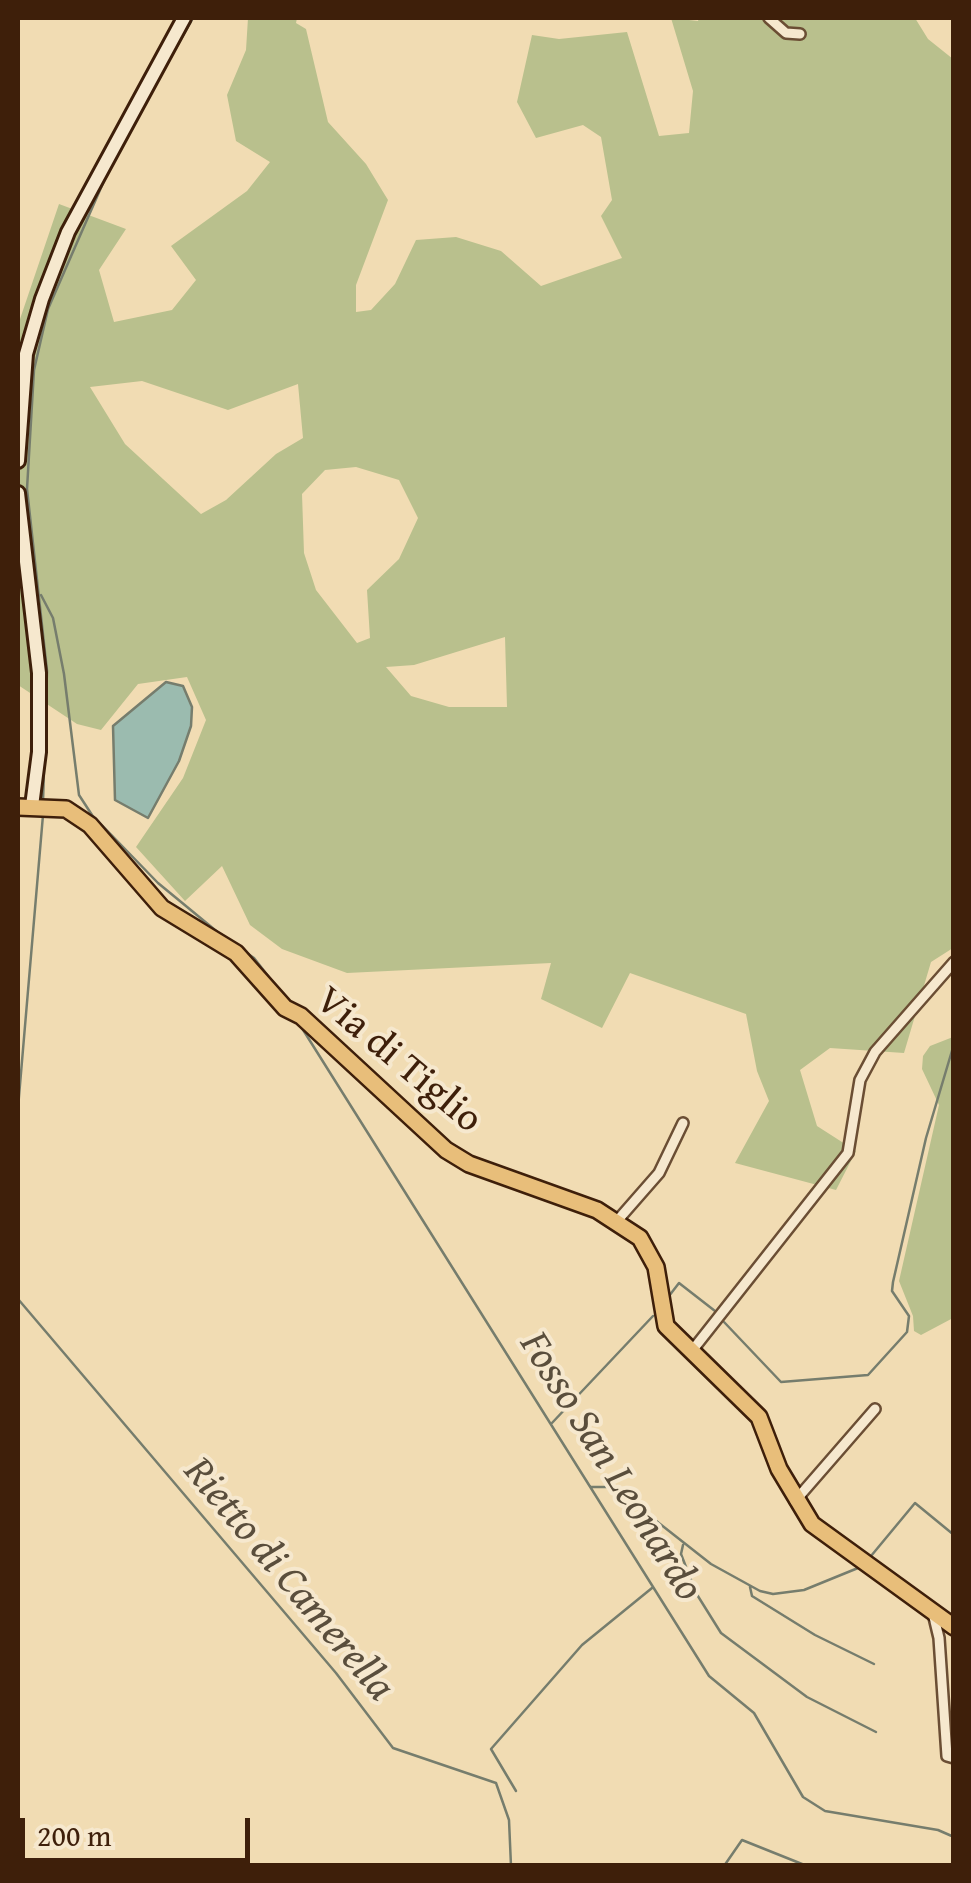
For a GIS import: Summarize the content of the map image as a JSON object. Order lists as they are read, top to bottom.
{
  "streets": {
    "main road": ["Via di Tiglio"]
  },
  "water": ["Fosso San Leonardo", "Rietto di Camerella"],
  "scale_bar": "200 m"
}
